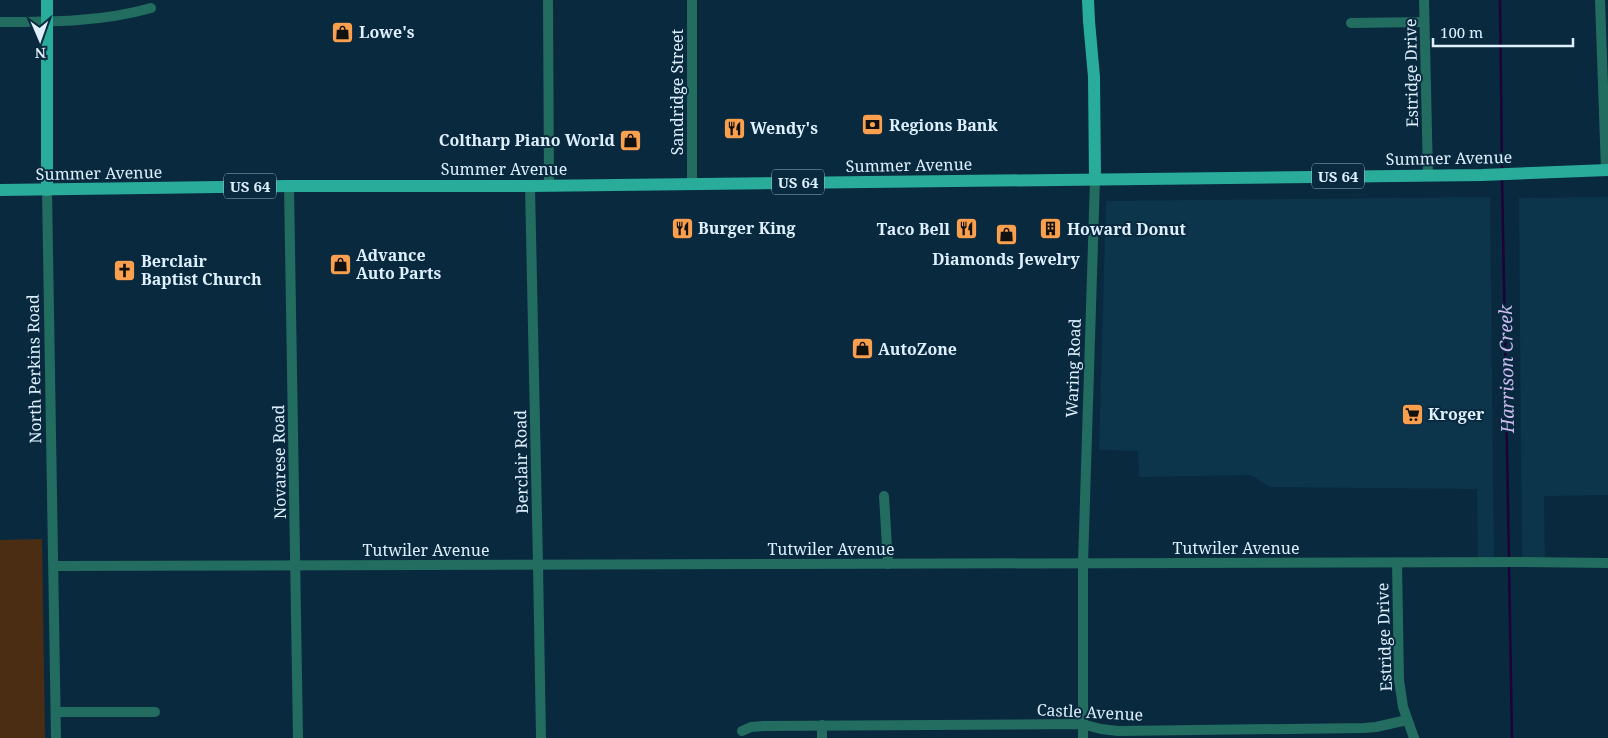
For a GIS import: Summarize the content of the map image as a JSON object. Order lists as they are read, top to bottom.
{
  "streets": {
    "main road": [
      "Summer Avenue",
      "US 64",
      "Waring Road",
      "North Perkins Road"
    ],
    "street": [
      "Estridge Drive",
      "Sandridge Street",
      "Novarese Road",
      "Berclair Road",
      "Tutwiler Avenue",
      "Castle Avenue"
    ]
  },
  "crossings": [
    ["Estridge Drive", "Summer Avenue"],
    ["Estridge Drive", "Tutwiler Avenue"],
    ["Estridge Drive", "Castle Avenue"],
    ["Sandridge Street", "Summer Avenue"],
    ["Summer Avenue", "Waring Road"],
    ["Summer Avenue", "North Perkins Road"],
    ["Summer Avenue", "Novarese Road"],
    ["Summer Avenue", "Berclair Road"],
    ["Waring Road", "Tutwiler Avenue"],
    ["Waring Road", "Castle Avenue"],
    ["North Perkins Road", "Tutwiler Avenue"],
    ["Novarese Road", "Tutwiler Avenue"],
    ["Berclair Road", "Tutwiler Avenue"]
  ],
  "water": ["Harrison Creek"],
  "places": {
    "shop": [
      "Lowe's",
      "Coltharp Piano World",
      "Diamonds Jewelry",
      "Advance Auto Parts",
      "AutoZone"
    ],
    "bank": ["Regions Bank"],
    "restaurant": ["Wendy's", "Burger King", "Taco Bell"],
    "building": ["Howard Donut"],
    "church": ["Berclair Baptist Church"],
    "supermarket": ["Kroger"]
  },
  "scale_bar": "100 m",
  "north": "bottom"
}
